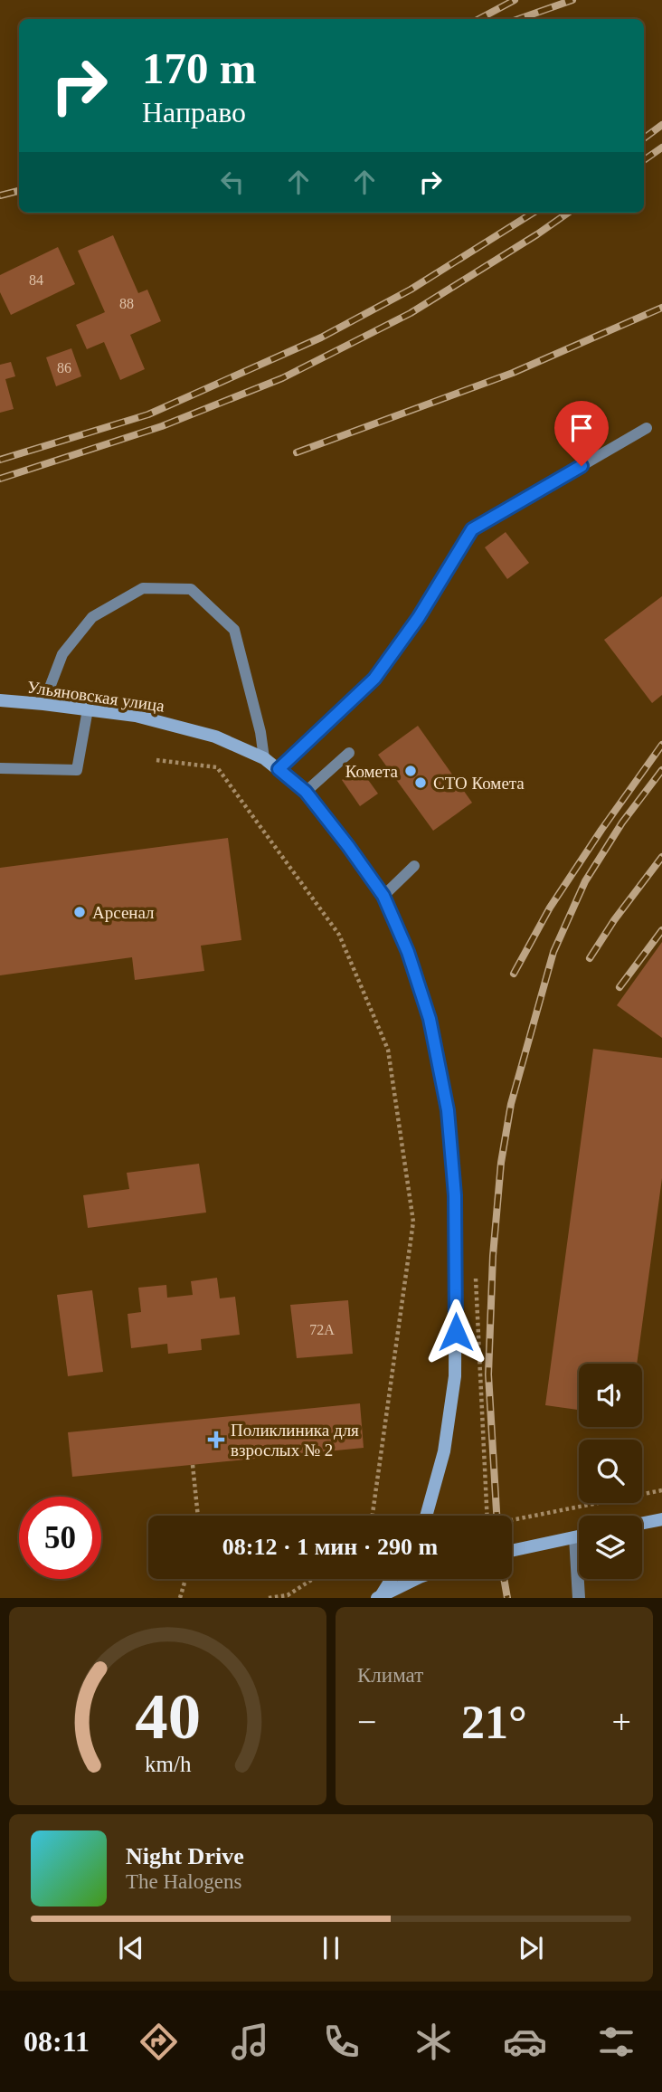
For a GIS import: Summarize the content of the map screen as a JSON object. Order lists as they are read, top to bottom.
{
  "streets": {
    "main road": ["Ульяновская улица"]
  },
  "places": {
    "other": ["Комета", "СТО Комета", "Арсенал"],
    "health": ["Поликлиника для взрослых № 2"]
  },
  "house_numbers": [
    "84",
    "88",
    "86",
    "72А"
  ],
  "page": {
    "turn": ["170 m", "Направо"],
    "limit": "50",
    "trip": "08:12 · 1 мин · 290 m",
    "tile": "Климат",
    "heat": ["−", "21°", "+"],
    "song": ["Night Drive", "The Halogens"],
    "tabs": "08:11",
    "gauge": ["40", "km/h"]
  }
}
